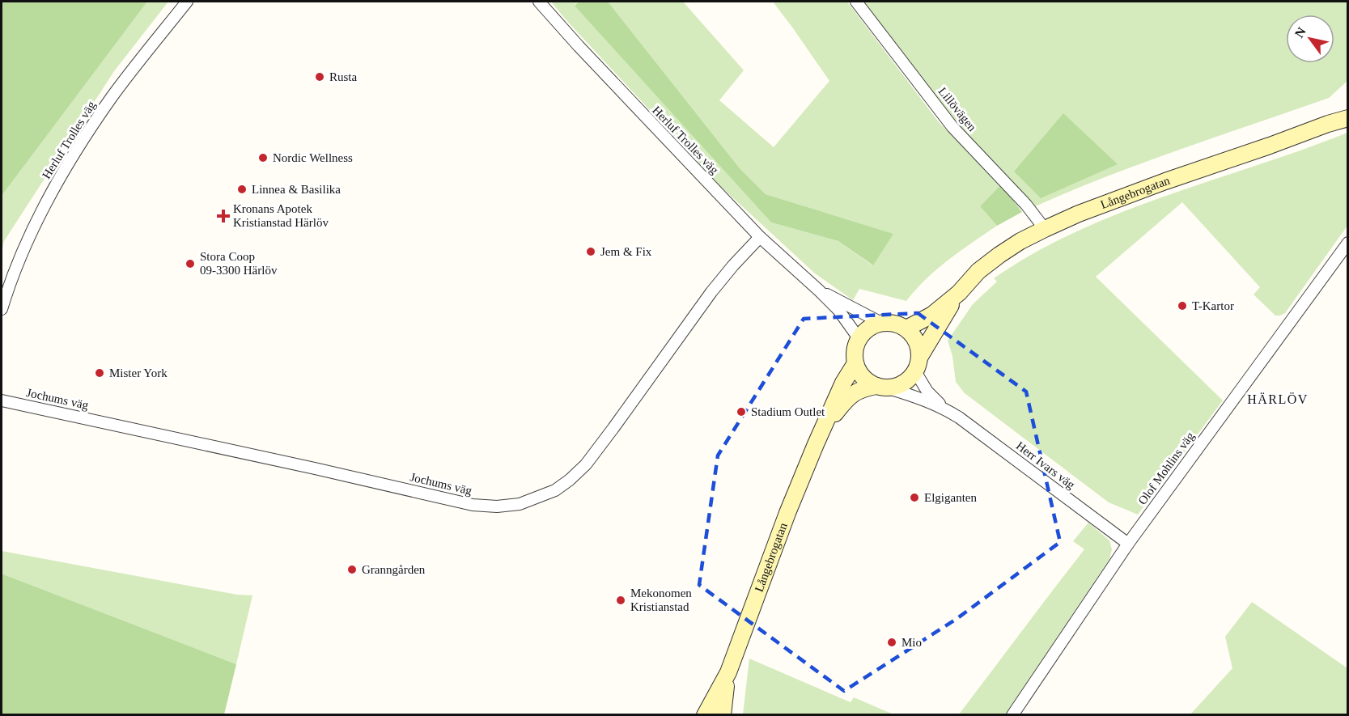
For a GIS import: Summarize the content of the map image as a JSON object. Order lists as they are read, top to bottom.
{
  "streets": {
    "main road": ["Långebrogatan"],
    "street": [
      "Lillövägen",
      "Herluf Trolles väg",
      "Jochums väg",
      "Herr Ivars väg",
      "Olof Mohlins väg"
    ]
  },
  "crossings": [
    ["Lillövägen", "Långebrogatan"],
    ["Herluf Trolles väg", "Långebrogatan"],
    ["Herluf Trolles väg", "Jochums väg"],
    ["Herluf Trolles väg", "Herr Ivars väg"],
    ["Långebrogatan", "Herr Ivars väg"],
    ["Herr Ivars väg", "Olof Mohlins väg"]
  ],
  "districts": ["HÄRLÖV"],
  "places": {
    "other": [
      "Rusta",
      "Nordic Wellness",
      "Linnea & Basilika",
      "Jem & Fix",
      "Stora Coop 09-3300 Härlöv",
      "T-Kartor",
      "Mister York",
      "Stadium Outlet",
      "Elgiganten",
      "Granngården",
      "Mekonomen Kristianstad",
      "Mio"
    ],
    "health": ["Kronans Apotek Kristianstad Härlöv"]
  },
  "north": "top left"
}
